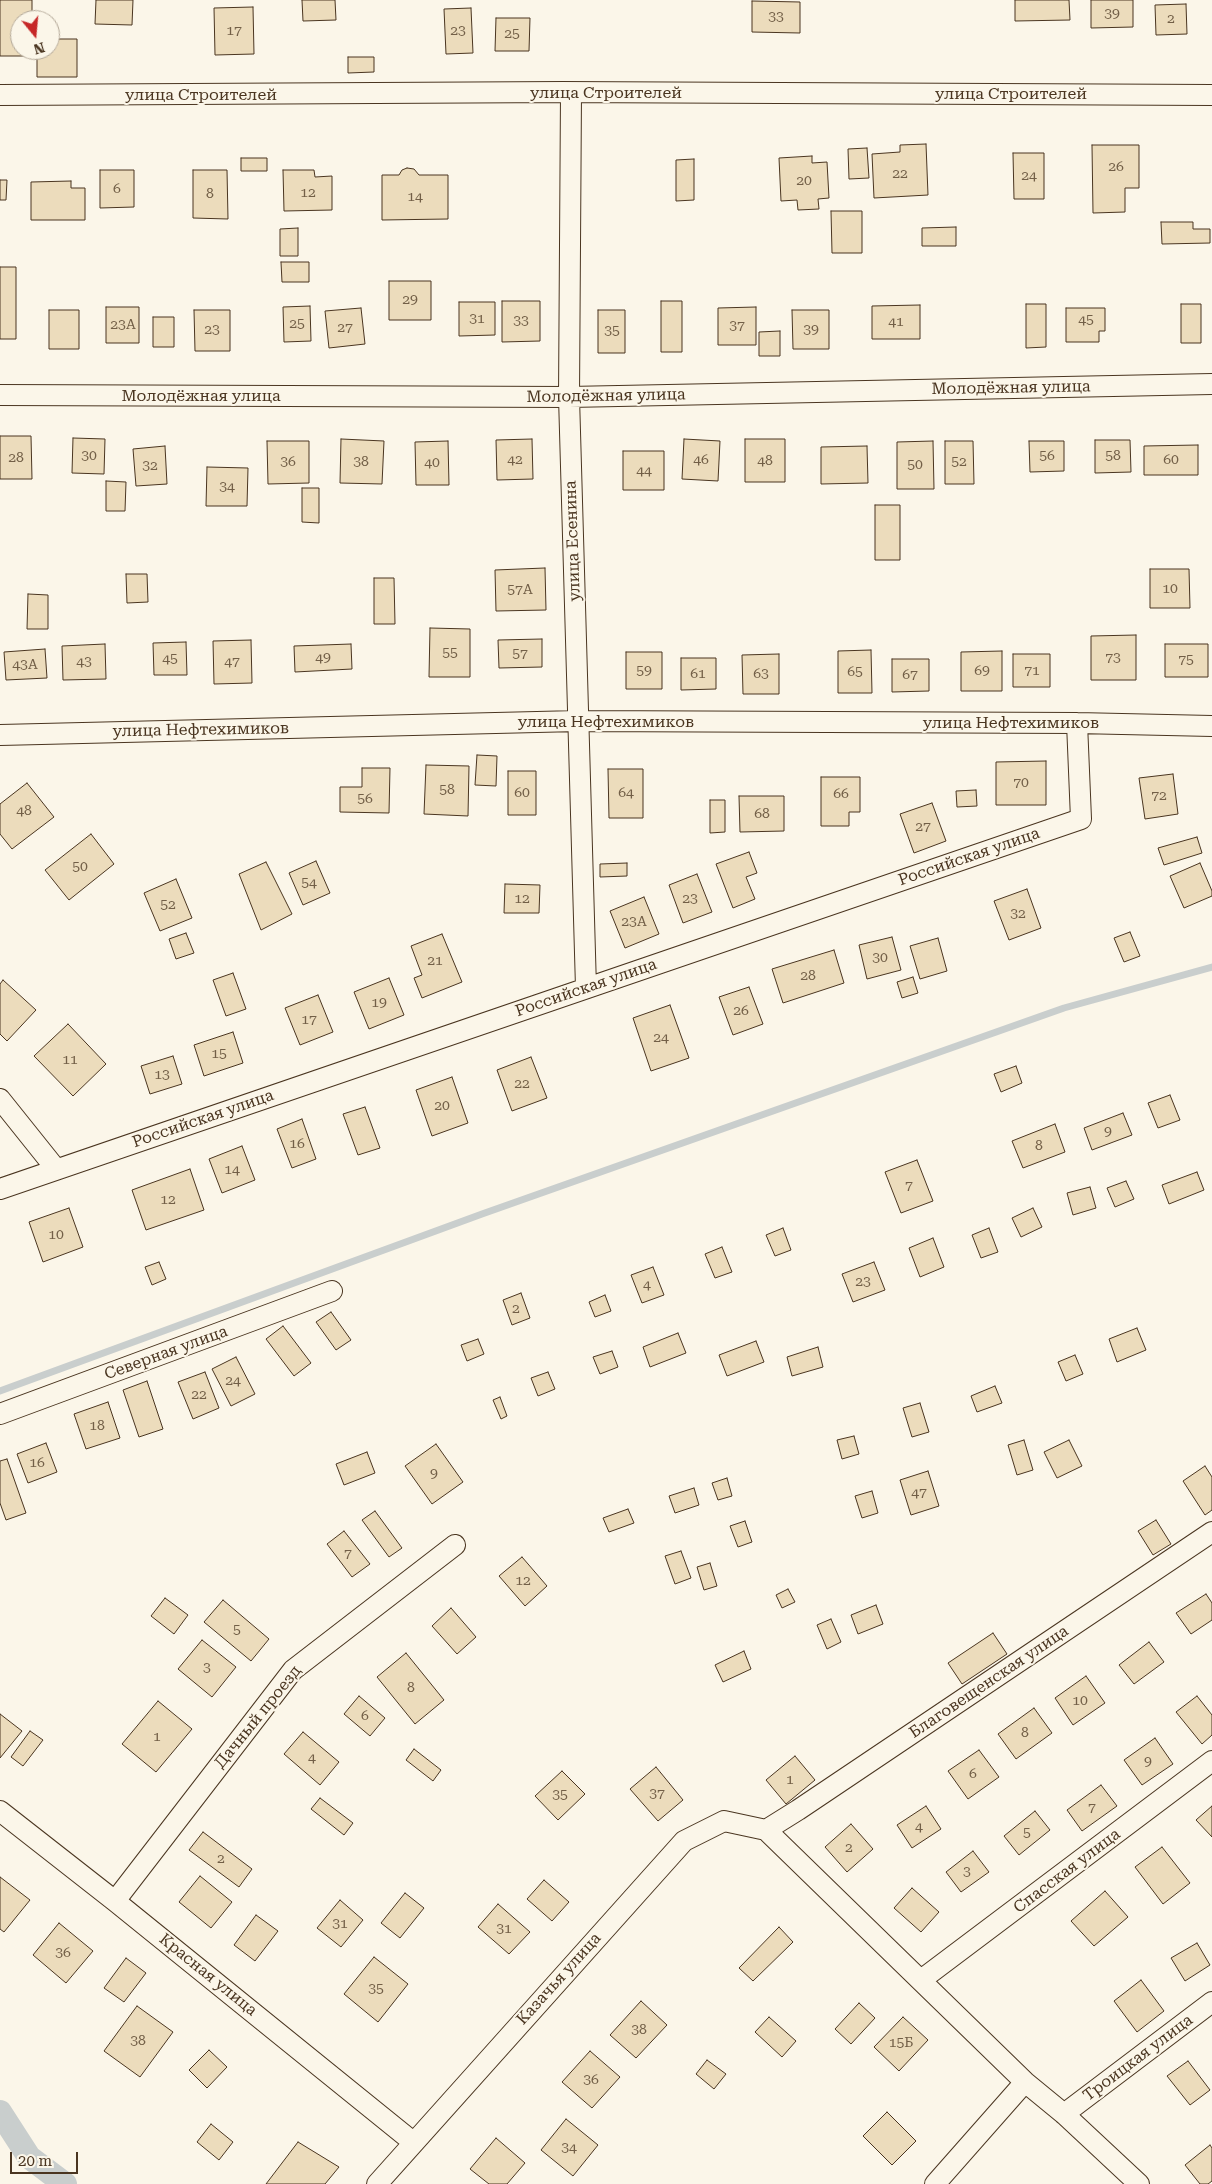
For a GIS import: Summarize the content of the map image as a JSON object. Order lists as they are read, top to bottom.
{
  "streets": {
    "street": [
      "улица Строителей",
      "Молодёжная улица",
      "улица Есенина",
      "улица Нефтехимиков",
      "Российская улица",
      "Северная улица",
      "Благовещенская улица",
      "Дачный проезд",
      "Спасская улица",
      "Красная улица",
      "Казачья улица",
      "Троицкая улица"
    ]
  },
  "crossings": [
    ["улица Строителей", "улица Есенина"],
    ["Молодёжная улица", "улица Есенина"],
    ["улица Есенина", "улица Нефтехимиков"],
    ["улица Есенина", "Российская улица"],
    ["улица Нефтехимиков", "Российская улица"],
    ["Благовещенская улица", "Казачья улица"],
    ["Дачный проезд", "Красная улица"],
    ["Красная улица", "Казачья улица"]
  ],
  "house_numbers": [
    "39",
    "33",
    "2",
    "17",
    "23",
    "25",
    "26",
    "22",
    "24",
    "20",
    "6",
    "12",
    "8",
    "14",
    "29",
    "31",
    "45",
    "33",
    "41",
    "25",
    "23А",
    "37",
    "27",
    "23",
    "39",
    "35",
    "30",
    "56",
    "58",
    "28",
    "42",
    "46",
    "60",
    "48",
    "36",
    "38",
    "52",
    "40",
    "50",
    "32",
    "44",
    "34",
    "10",
    "57А",
    "55",
    "57",
    "49",
    "73",
    "45",
    "75",
    "43",
    "47",
    "43А",
    "59",
    "69",
    "71",
    "65",
    "61",
    "63",
    "67",
    "70",
    "58",
    "60",
    "64",
    "66",
    "72",
    "56",
    "48",
    "68",
    "27",
    "50",
    "54",
    "12",
    "23",
    "52",
    "32",
    "23А",
    "30",
    "21",
    "28",
    "19",
    "26",
    "17",
    "24",
    "15",
    "11",
    "13",
    "22",
    "20",
    "9",
    "16",
    "8",
    "14",
    "7",
    "12",
    "10",
    "23",
    "4",
    "2",
    "24",
    "22",
    "18",
    "16",
    "9",
    "47",
    "7",
    "12",
    "5",
    "3",
    "8",
    "10",
    "6",
    "8",
    "1",
    "4",
    "9",
    "6",
    "1",
    "37",
    "35",
    "7",
    "4",
    "5",
    "2",
    "2",
    "3",
    "31",
    "31",
    "36",
    "35",
    "38",
    "38",
    "15Б",
    "36",
    "34"
  ],
  "scale_bar": "20 m",
  "north": "bottom"
}
